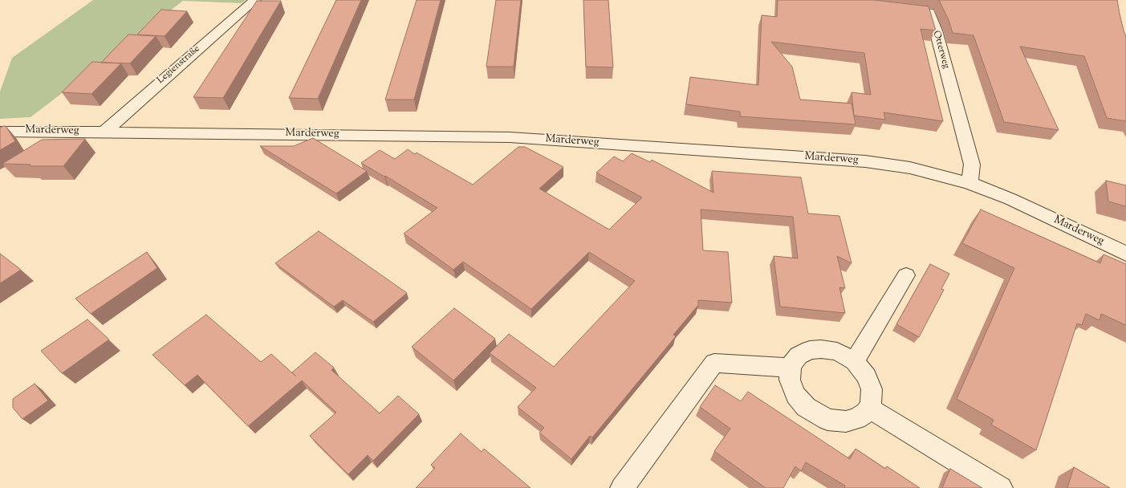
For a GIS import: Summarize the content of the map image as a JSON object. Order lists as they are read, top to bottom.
{
  "streets": {
    "street": ["Otterweg", "Legienstraße", "Marderweg"]
  },
  "crossings": [
    ["Otterweg", "Marderweg"],
    ["Legienstraße", "Marderweg"]
  ]
}
